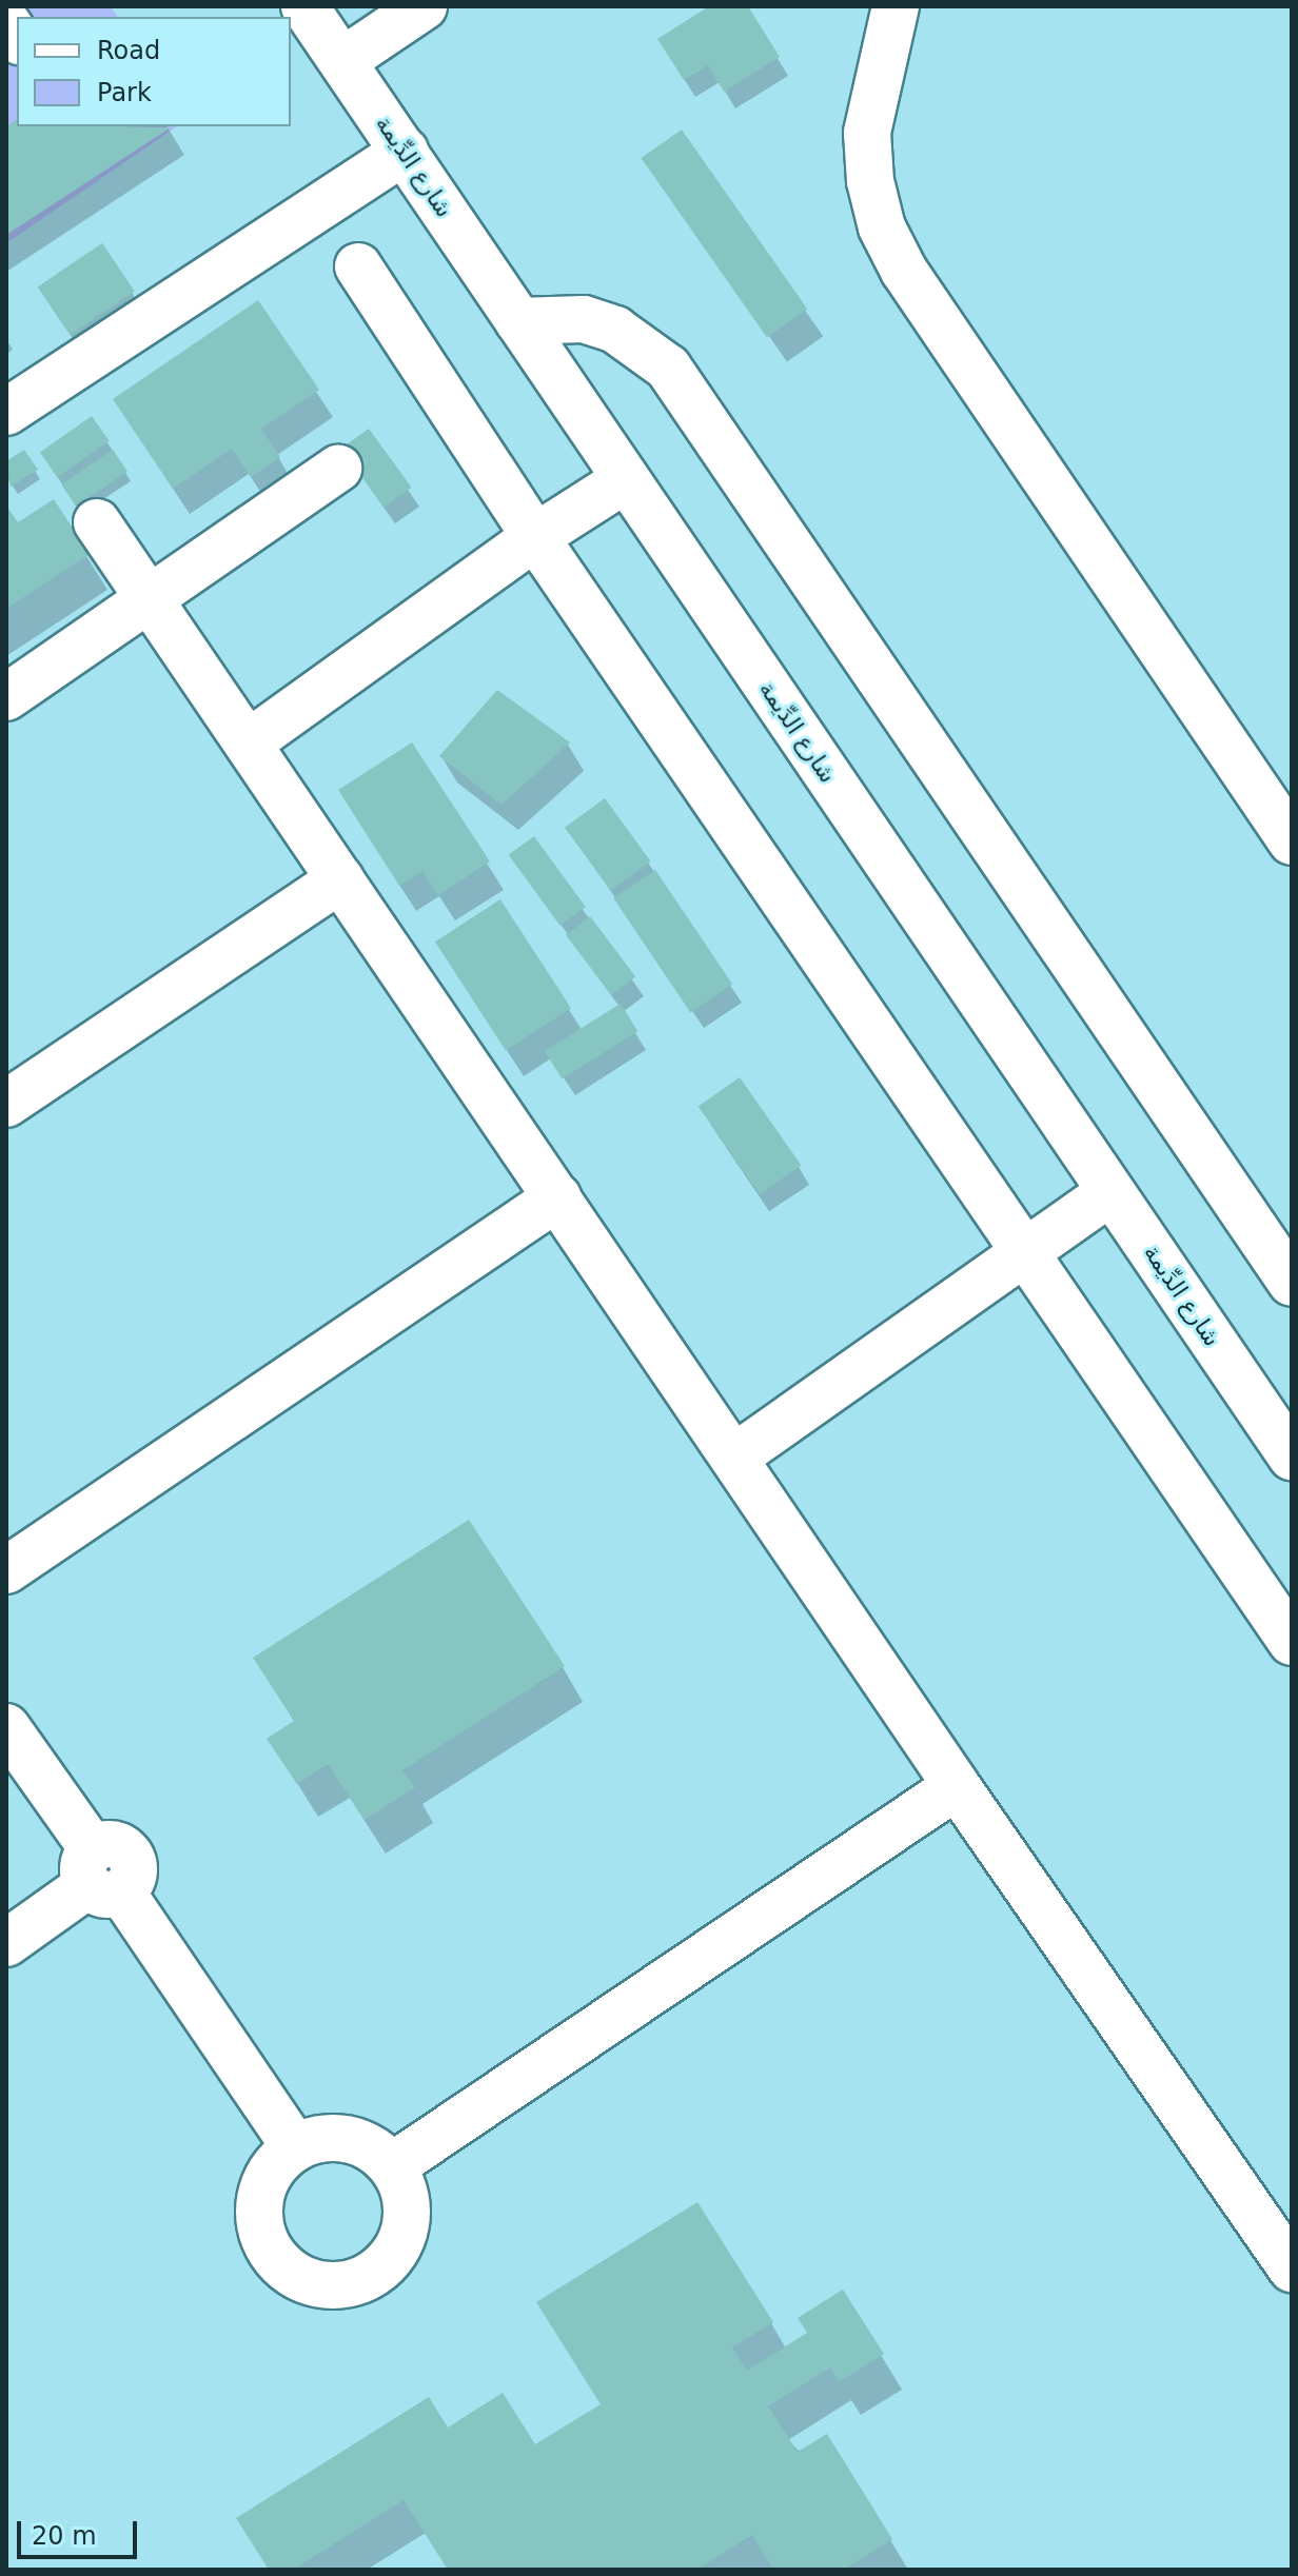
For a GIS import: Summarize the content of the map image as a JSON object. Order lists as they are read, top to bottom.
{
  "streets": {
    "street": ["شارع الدِّيمة"]
  },
  "legend": ["Road", "Park"],
  "scale_bar": "20 m"
}
